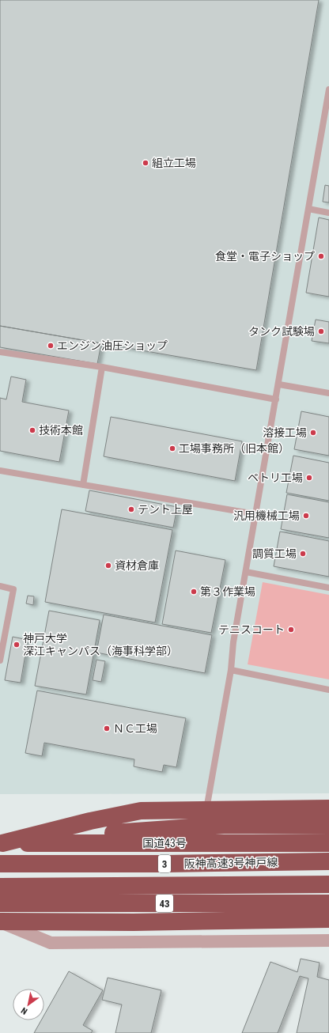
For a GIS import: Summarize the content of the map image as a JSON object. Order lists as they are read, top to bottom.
{
  "streets": {
    "highway": [
      "国道43号",
      "阪神高速3号神戸線",
      "3",
      "43"
    ]
  },
  "places": [
    "組立工場",
    "食堂・電子ショップ",
    "タンク試験場",
    "エンジン油圧ショップ",
    "技術本館",
    "溶接工場",
    "工場事務所（旧本館）",
    "ペトリ工場",
    "テント上屋",
    "汎用機械工場",
    "調質工場",
    "資材倉庫",
    "第３作業場",
    "テニスコート",
    "神戸大学 深江キャンパス（海事科学部）",
    "ＮＣ工場"
  ],
  "north": "bottom left"
}
